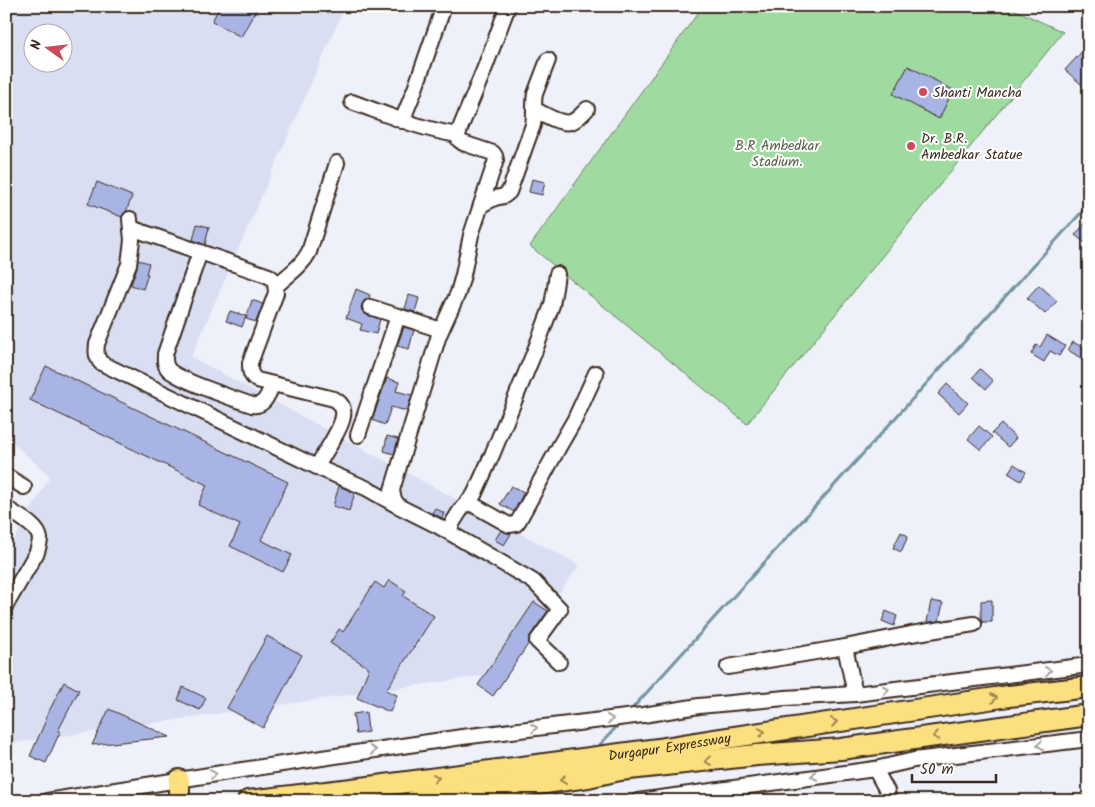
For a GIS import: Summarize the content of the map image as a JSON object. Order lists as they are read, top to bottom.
{
  "streets": {
    "highway": ["Durgapur Expressway"]
  },
  "parks": ["B.R Ambedkar Stadium."],
  "places": ["Shanti Mancha", "Dr. B.R. Ambedkar Statue"],
  "scale_bar": "50 m",
  "north": "left"
}
